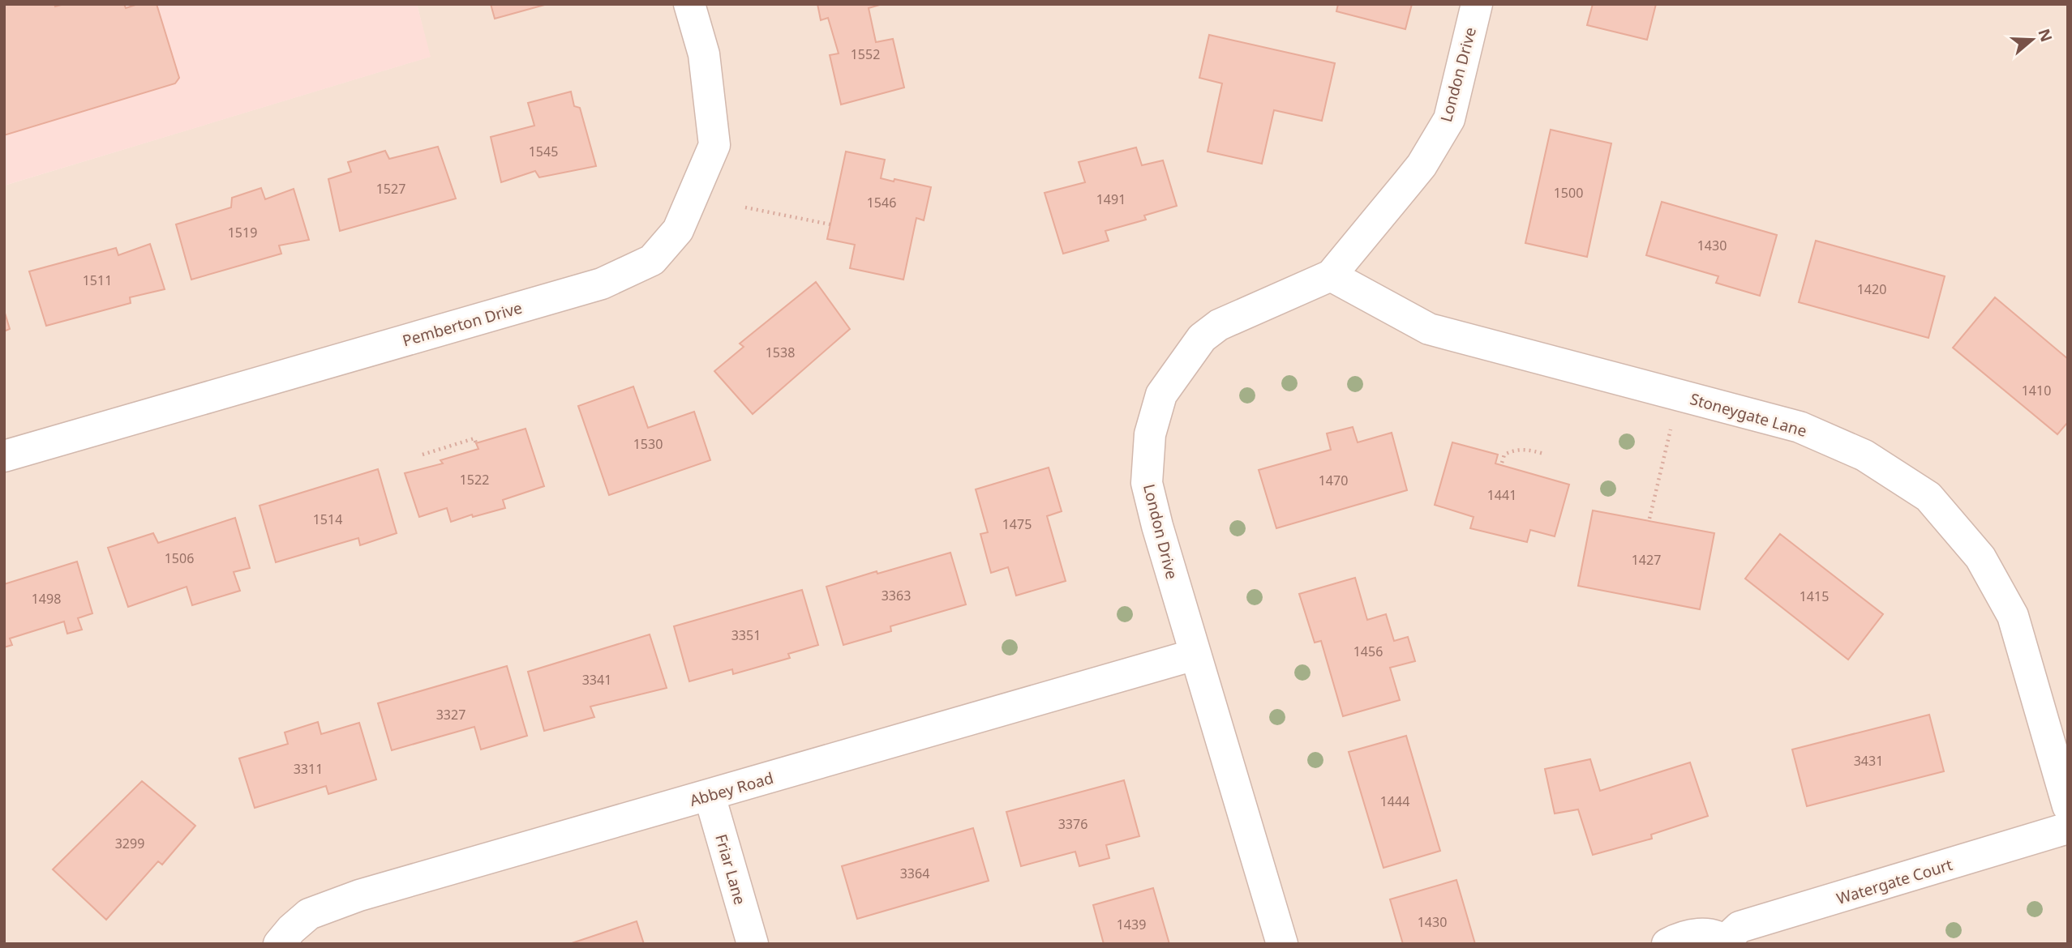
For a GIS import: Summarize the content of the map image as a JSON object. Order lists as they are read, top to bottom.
{
  "streets": {
    "street": [
      "London Drive",
      "Pemberton Drive",
      "Stoneygate Lane",
      "Abbey Road",
      "Friar Lane",
      "Watergate Court"
    ]
  },
  "crossings": [
    ["London Drive", "Stoneygate Lane"],
    ["London Drive", "Abbey Road"],
    ["Abbey Road", "Friar Lane"]
  ],
  "house_numbers": [
    "1552",
    "1545",
    "1527",
    "1500",
    "1491",
    "1546",
    "1519",
    "1430",
    "1511",
    "1420",
    "1538",
    "1410",
    "1530",
    "1522",
    "1470",
    "1441",
    "1514",
    "1475",
    "1506",
    "1427",
    "3363",
    "1415",
    "1498",
    "3351",
    "1456",
    "3341",
    "3327",
    "3431",
    "3311",
    "1444",
    "3376",
    "3299",
    "3364",
    "1430",
    "1439"
  ],
  "north": "right"
}
